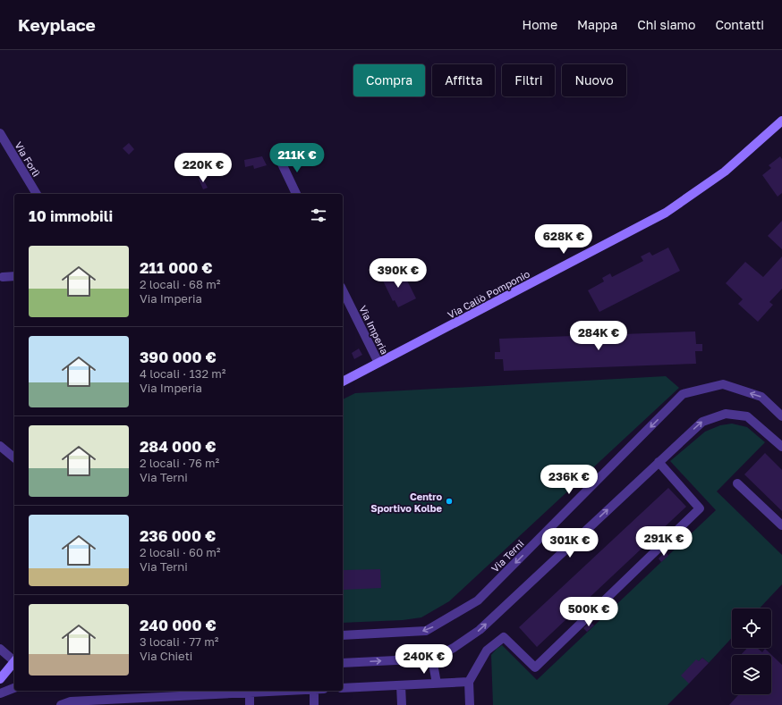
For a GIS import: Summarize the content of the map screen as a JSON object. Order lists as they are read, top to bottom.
{
  "streets": {
    "street": [
      "Via Forlì",
      "Via Caliò Pomponio",
      "Via Imperia",
      "Via Terni"
    ]
  },
  "crossings": [
    ["Via Caliò Pomponio", "Via Imperia"]
  ],
  "places": ["Centro Sportivo Kolbe"],
  "page": {
    "header": "Keyplace",
    "nav": [
      "Home",
      "Mappa",
      "Chi siamo",
      "Contatti"
    ],
    "chip": [
      "Compra",
      "Affitta",
      "Filtri",
      "Nuovo"
    ],
    "price": [
      "211K €",
      "220K €",
      "628K €",
      "390K €",
      "284K €",
      "236K €",
      "291K €",
      "301K €",
      "500K €",
      "240K €"
    ],
    "heading": "10 immobili",
    "list": [
      {
        "name": "211 000 €",
        "note": "2 locali · 68 m² · Via Imperia"
      },
      {
        "name": "390 000 €",
        "note": "4 locali · 132 m² · Via Imperia"
      },
      {
        "name": "284 000 €",
        "note": "2 locali · 76 m² · Via Terni"
      },
      {
        "name": "236 000 €",
        "note": "2 locali · 60 m² · Via Terni"
      },
      {
        "name": "240 000 €",
        "note": "3 locali · 77 m² · Via Chieti"
      }
    ]
  }
}
